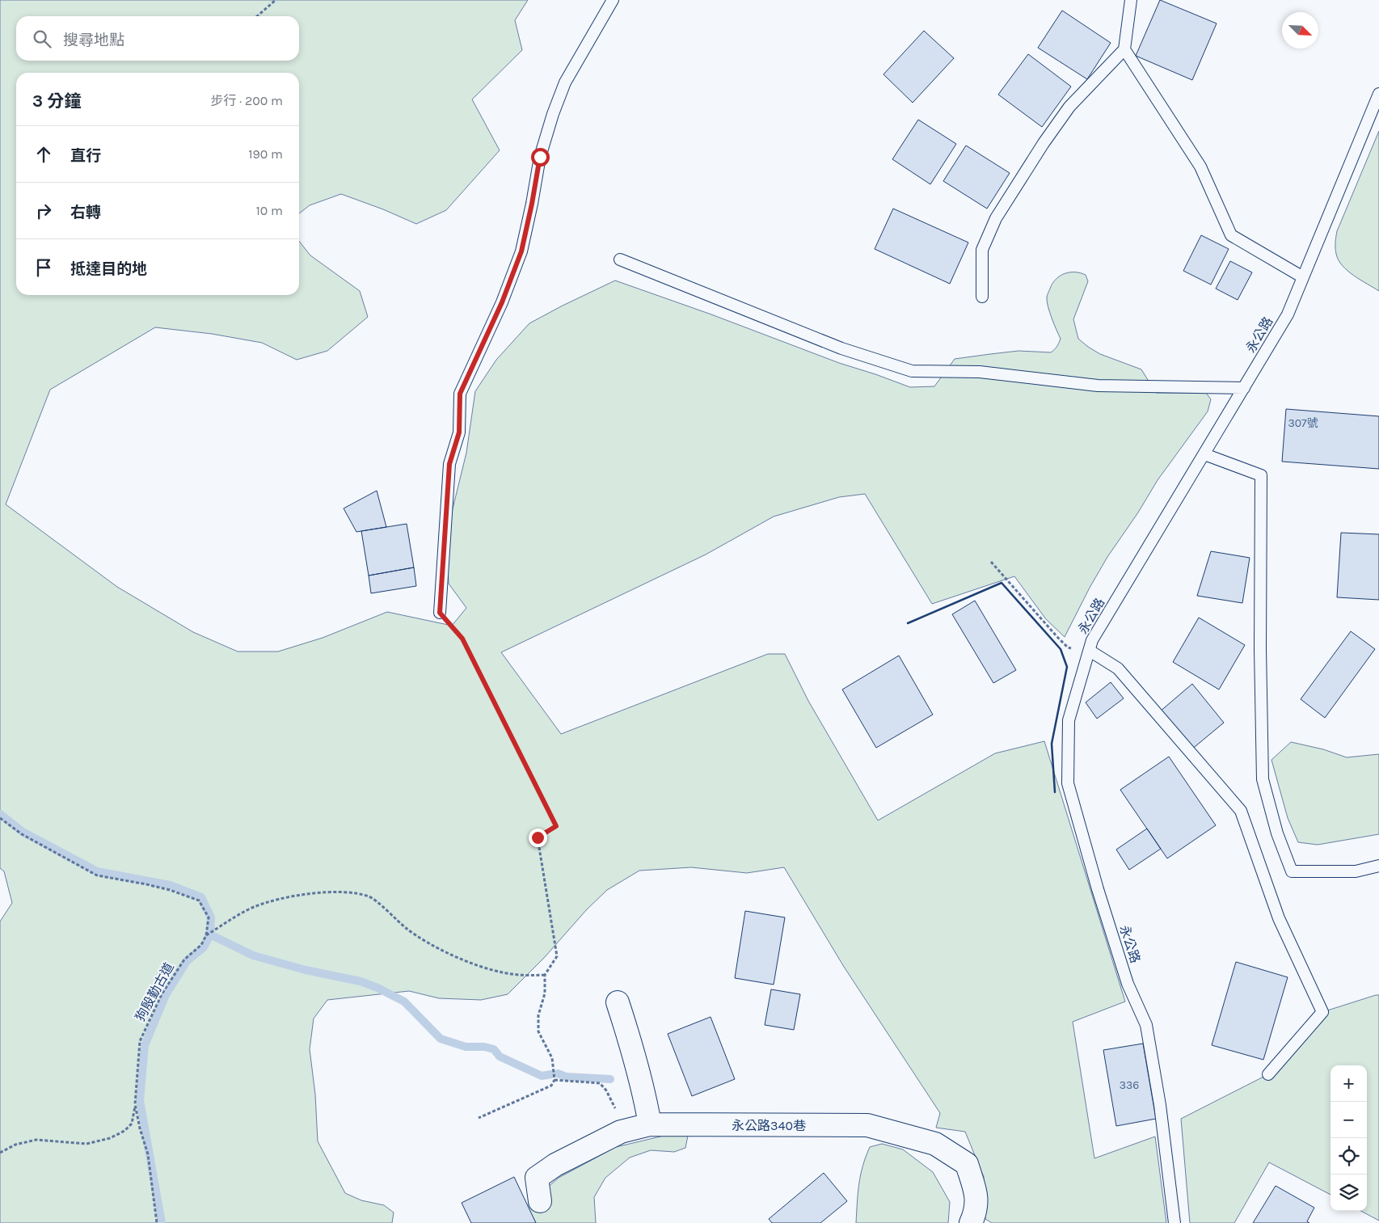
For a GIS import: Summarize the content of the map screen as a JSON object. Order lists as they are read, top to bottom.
{
  "streets": {
    "street": ["永公路340巷"],
    "lane": ["永公路"],
    "path": ["狗殷勤古道"]
  },
  "house_numbers": ["307號", "336"],
  "north": "bottom right",
  "page": {
    "search": "搜尋地點",
    "heading": ["3 分鐘", "步行 · 200 m"],
    "list": [
      ["直行", "190 m"],
      ["右轉", "10 m"],
      "抵達目的地"
    ],
    "map_buttons": ["+", "−"]
  }
}
